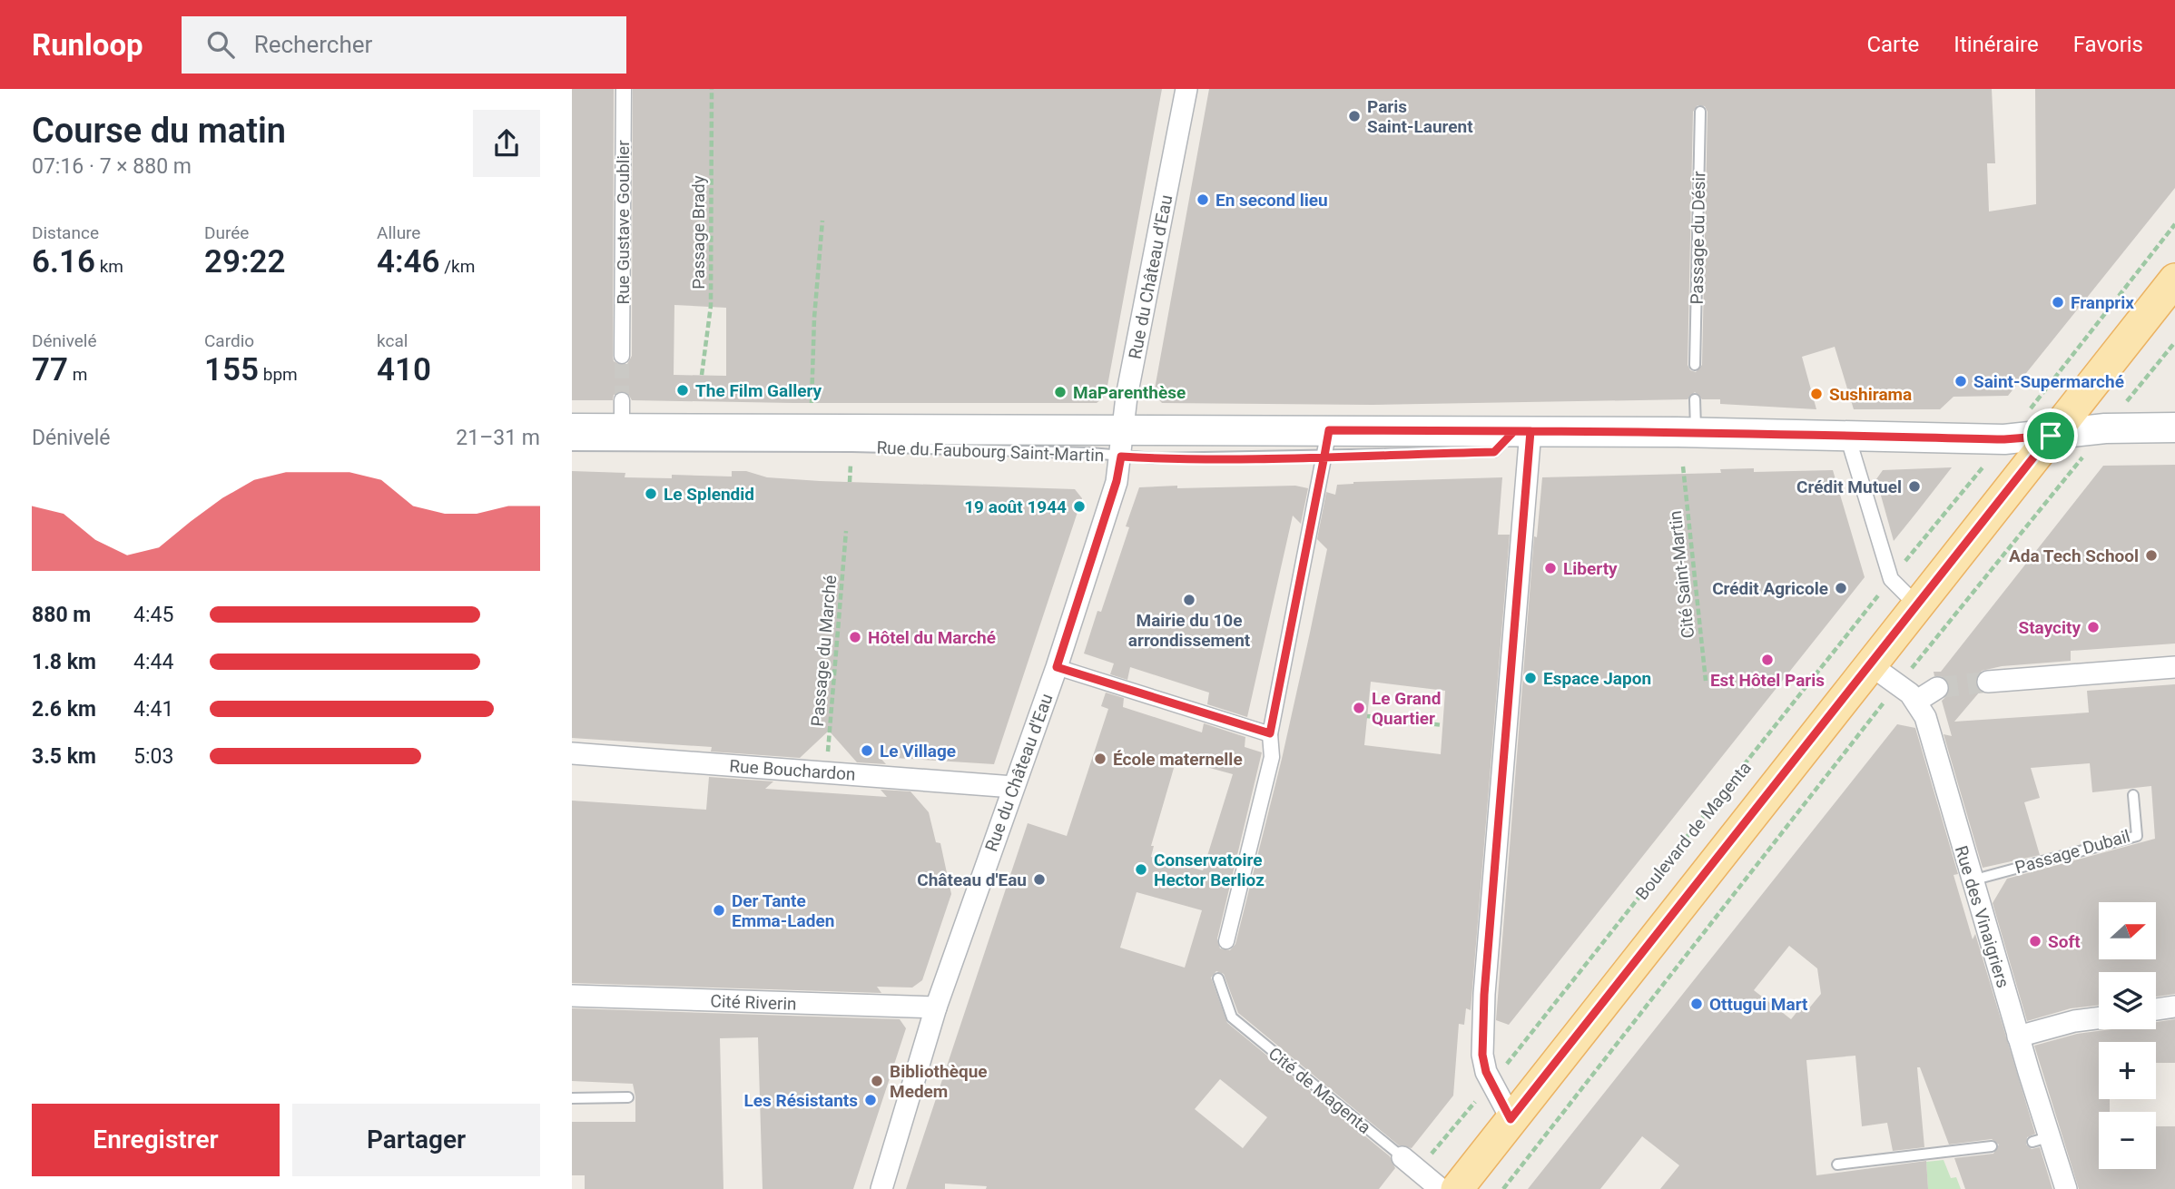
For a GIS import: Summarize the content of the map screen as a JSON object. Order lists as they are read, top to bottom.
{
  "streets": {
    "main road": ["Rue du Faubourg Saint-Martin", "Boulevard de Magenta"],
    "street": [
      "Rue Gustave Goublier",
      "Rue du Château d'Eau",
      "Rue Bouchardon",
      "Rue des Vinaigriers",
      "Cité Riverin",
      "Cité de Magenta"
    ],
    "lane": ["Passage du Désir", "Passage Dubail"],
    "path": ["Passage Brady", "Cité Saint-Martin", "Passage du Marché"]
  },
  "crossings": [
    ["Rue du Château d'Eau", "Rue du Faubourg Saint-Martin"],
    ["Rue du Château d'Eau", "Rue Bouchardon"],
    ["Rue du Château d'Eau", "Cité Riverin"],
    ["Rue du Faubourg Saint-Martin", "Boulevard de Magenta"],
    ["Passage du Marché", "Rue Bouchardon"],
    ["Passage Dubail", "Rue des Vinaigriers"]
  ],
  "places": [
    "Paris Saint-Laurent",
    "En second lieu",
    "Franprix",
    "Saint-Supermarché",
    "The Film Gallery",
    "MaParenthèse",
    "Sushirama",
    "Crédit Mutuel",
    "Le Splendid",
    "19 août 1944",
    "Ada Tech School",
    "Liberty",
    "Crédit Agricole",
    "Mairie du 10e arrondissement",
    "Staycity",
    "Hôtel du Marché",
    "Est Hôtel Paris",
    "Espace Japon",
    "Le Grand Quartier",
    "Le Village",
    "École maternelle",
    "Conservatoire Hector Berlioz",
    "Château d'Eau",
    "Der Tante Emma-Laden",
    "Soft",
    "Ottugui Mart",
    "Bibliothèque Medem",
    "Les Résistants"
  ],
  "north": "right",
  "page": {
    "header": "Runloop",
    "search": "Rechercher",
    "nav": ["Carte", "Itinéraire", "Favoris"],
    "heading": ["Course du matin", "07:16 · 7 × 880 m"],
    "stats": [
      ["Distance", "6.16 km"],
      ["Durée", "29:22"],
      ["Allure", "4:46 /km"],
      ["Dénivelé", "77 m"],
      ["Cardio", "155 bpm"],
      ["kcal", "410"]
    ],
    "chart": ["Dénivelé", "21–31 m"],
    "list": [
      {
        "name": "880 m",
        "note": "4:45"
      },
      {
        "name": "1.8 km",
        "note": "4:44"
      },
      {
        "name": "2.6 km",
        "note": "4:41"
      },
      {
        "name": "3.5 km",
        "note": "5:03"
      }
    ],
    "map_buttons": ["+", "−"],
    "buttons": ["Enregistrer", "Partager"]
  }
}
